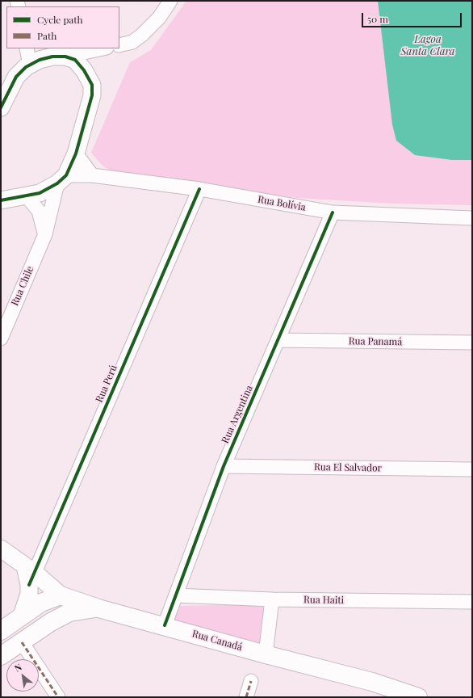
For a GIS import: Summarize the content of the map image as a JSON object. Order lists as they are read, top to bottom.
{
  "streets": {
    "main road": ["Rua Canadá"],
    "street": [
      "Rua Bolívia",
      "Rua Chile",
      "Rua Panamá",
      "Rua Perú",
      "Rua Argentina",
      "Rua El Salvador",
      "Rua Haiti"
    ]
  },
  "crossings": [
    ["Rua Bolívia", "Rua Chile"],
    ["Rua Bolívia", "Rua Perú"],
    ["Rua Bolívia", "Rua Argentina"],
    ["Rua Panamá", "Rua Argentina"],
    ["Rua Perú", "Rua Canadá"],
    ["Rua Argentina", "Rua El Salvador"],
    ["Rua Argentina", "Rua Haiti"],
    ["Rua Argentina", "Rua Canadá"]
  ],
  "water": ["Lagoa Santa Clara"],
  "legend": ["Cycle path", "Path"],
  "scale_bar": "50 m",
  "north": "top left"
}
